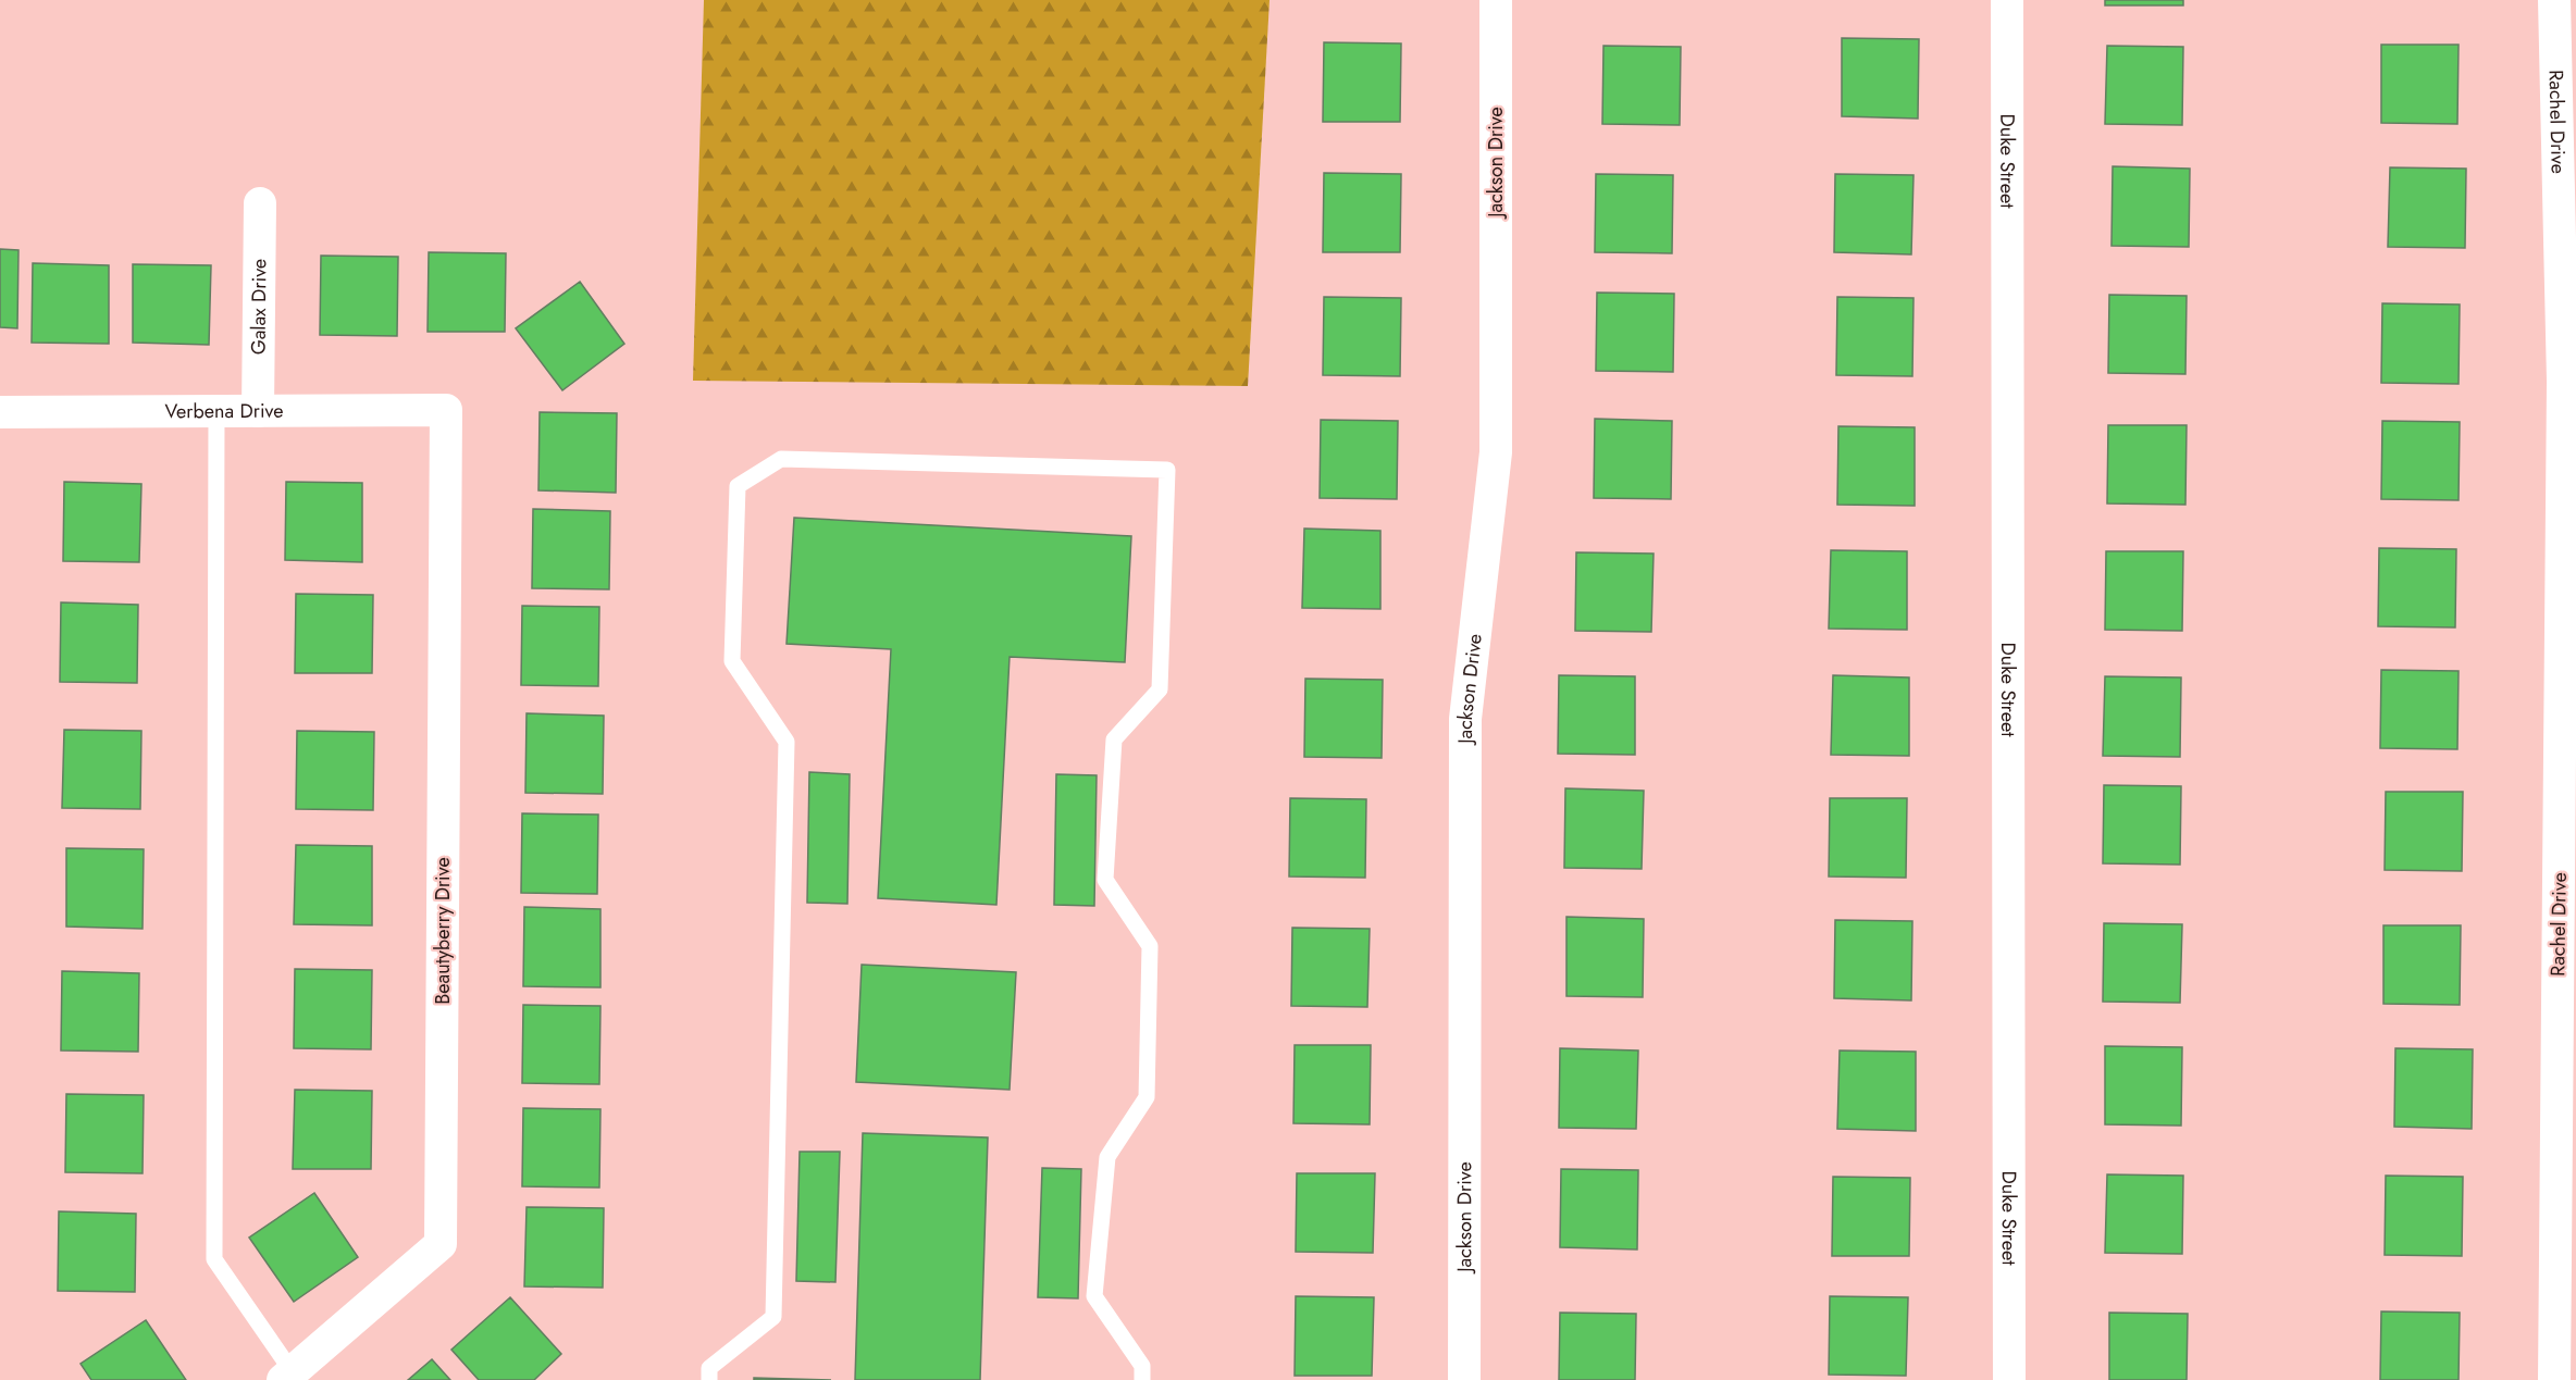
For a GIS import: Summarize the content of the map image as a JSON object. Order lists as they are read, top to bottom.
{
  "streets": {
    "street": [
      "Rachel Drive",
      "Jackson Drive",
      "Duke Street",
      "Galax Drive",
      "Verbena Drive",
      "Beautyberry Drive"
    ]
  },
  "crossings": [
    ["Galax Drive", "Verbena Drive"],
    ["Verbena Drive", "Beautyberry Drive"]
  ]
}
